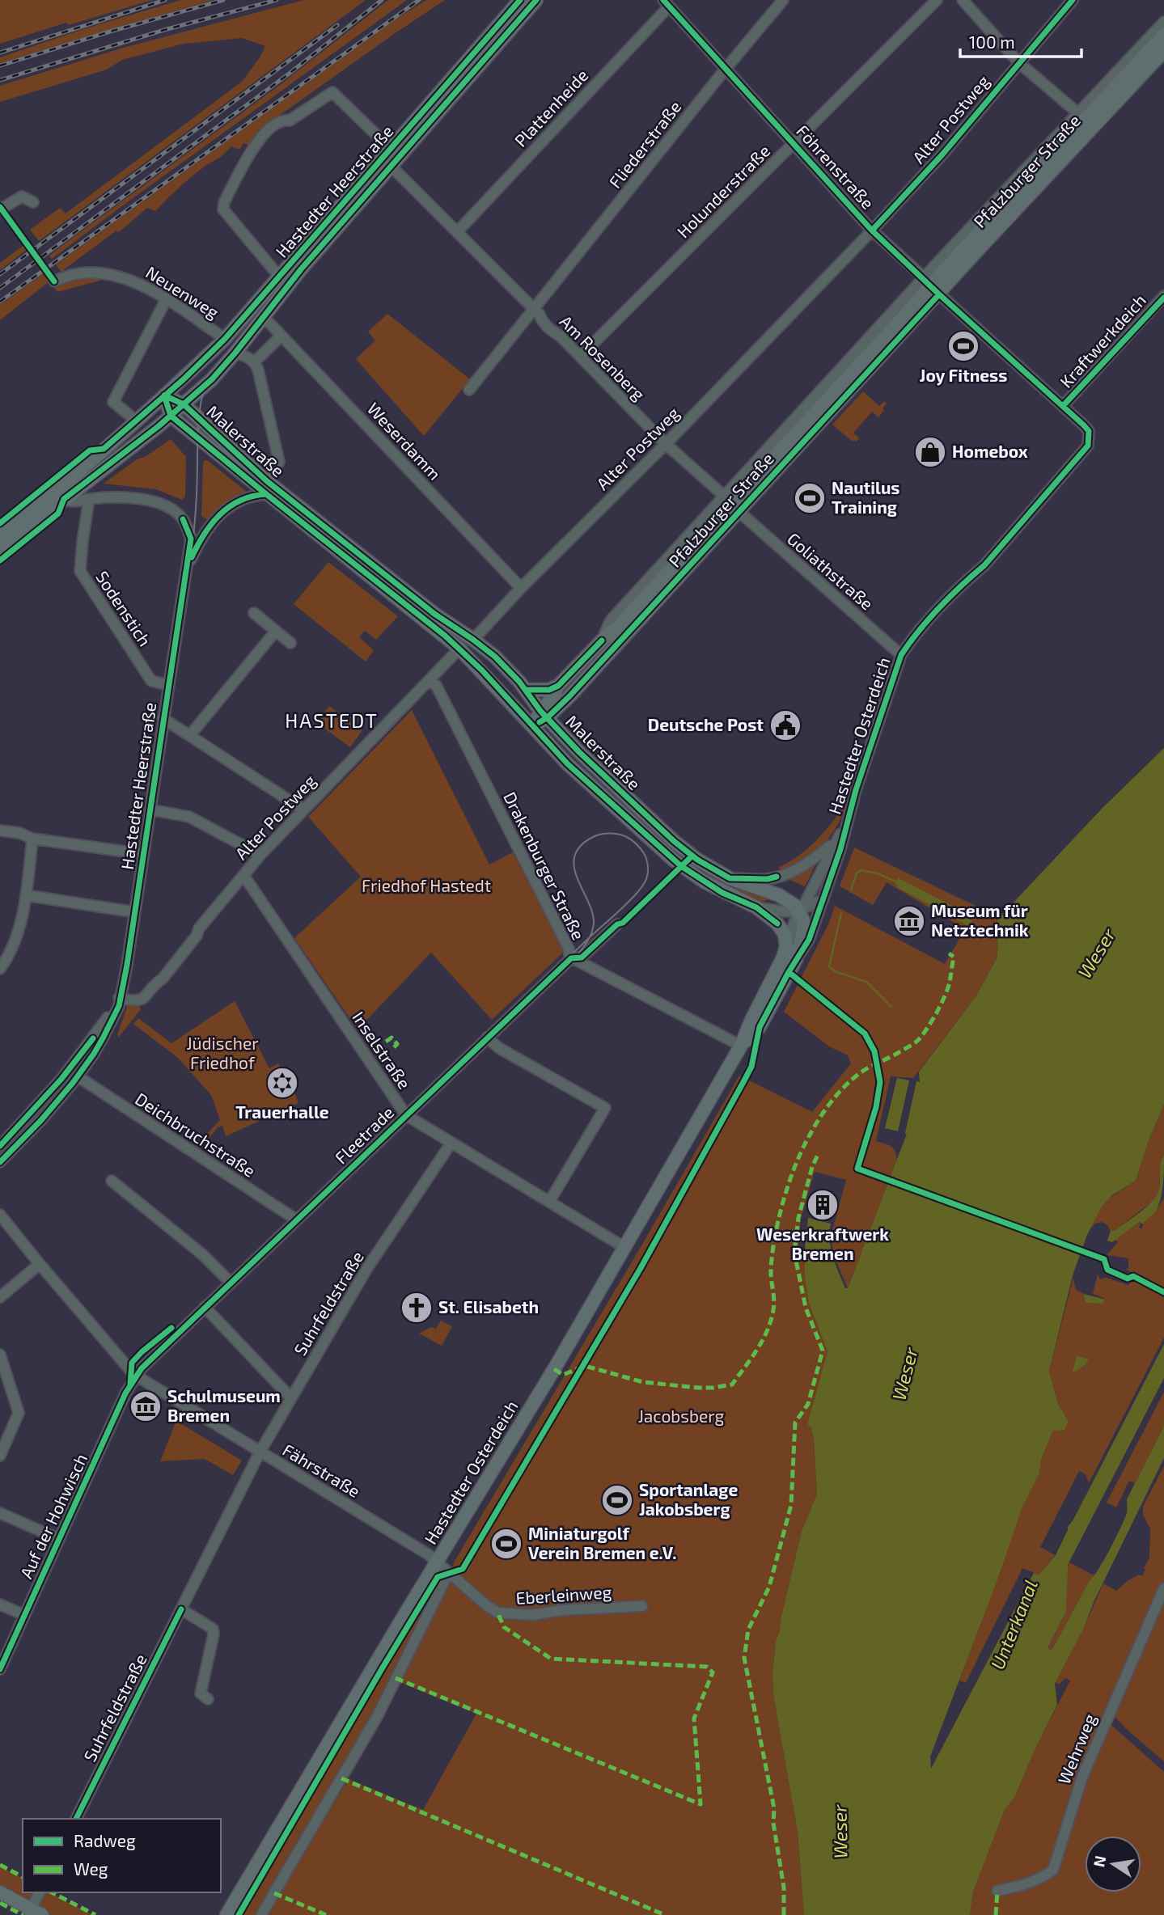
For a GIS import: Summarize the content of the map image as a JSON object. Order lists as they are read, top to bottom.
{
  "streets": {
    "main road": [
      "Pfalzburger Straße",
      "Hastedter Heerstraße",
      "Malerstraße",
      "Hastedter Osterdeich"
    ],
    "street": [
      "Plattenheide",
      "Alter Postweg",
      "Fliederstraße",
      "Föhrenstraße",
      "Holunderstraße",
      "Neuenweg",
      "Kraftwerkdeich",
      "Am Rosenberg",
      "Weserdamm",
      "Goliathstraße",
      "Sodenstich",
      "Drakenburger Straße",
      "Inselstraße",
      "Deichbruchstraße",
      "Fleetrade",
      "Suhrfeldstraße",
      "Fährstraße",
      "Auf der Hohwisch",
      "Eberleinweg",
      "Wehrweg"
    ]
  },
  "crossings": [
    ["Plattenheide", "Föhrenstraße"],
    ["Plattenheide", "Am Rosenberg"],
    ["Alter Postweg", "Föhrenstraße"],
    ["Alter Postweg", "Hastedter Heerstraße"],
    ["Alter Postweg", "Am Rosenberg"],
    ["Alter Postweg", "Malerstraße"],
    ["Alter Postweg", "Weserdamm"],
    ["Alter Postweg", "Drakenburger Straße"],
    ["Alter Postweg", "Inselstraße"],
    ["Fliederstraße", "Föhrenstraße"],
    ["Fliederstraße", "Am Rosenberg"],
    ["Föhrenstraße", "Pfalzburger Straße"],
    ["Föhrenstraße", "Holunderstraße"],
    ["Föhrenstraße", "Kraftwerkdeich"],
    ["Föhrenstraße", "Hastedter Osterdeich"],
    ["Pfalzburger Straße", "Am Rosenberg"],
    ["Pfalzburger Straße", "Malerstraße"],
    ["Pfalzburger Straße", "Goliathstraße"],
    ["Hastedter Heerstraße", "Neuenweg"],
    ["Hastedter Heerstraße", "Am Rosenberg"],
    ["Hastedter Heerstraße", "Malerstraße"],
    ["Hastedter Heerstraße", "Weserdamm"],
    ["Hastedter Heerstraße", "Sodenstich"],
    ["Hastedter Heerstraße", "Deichbruchstraße"],
    ["Holunderstraße", "Am Rosenberg"],
    ["Malerstraße", "Hastedter Osterdeich"],
    ["Goliathstraße", "Hastedter Osterdeich"],
    ["Hastedter Osterdeich", "Drakenburger Straße"],
    ["Hastedter Osterdeich", "Inselstraße"],
    ["Hastedter Osterdeich", "Fährstraße"],
    ["Hastedter Osterdeich", "Eberleinweg"],
    ["Drakenburger Straße", "Fleetrade"],
    ["Inselstraße", "Fleetrade"],
    ["Inselstraße", "Suhrfeldstraße"],
    ["Deichbruchstraße", "Fleetrade"],
    ["Fleetrade", "Fährstraße"],
    ["Fleetrade", "Auf der Hohwisch"],
    ["Suhrfeldstraße", "Fährstraße"],
    ["Fährstraße", "Auf der Hohwisch"],
    ["Fährstraße", "Eberleinweg"]
  ],
  "districts": ["HASTEDT"],
  "water": ["Weser", "Unterkanal"],
  "parks": ["Friedhof Hastedt", "Jüdischer Friedhof", "Jacobsberg"],
  "places": {
    "sports": [
      "Joy Fitness",
      "Nautilus Training",
      "Sportanlage Jakobsberg",
      "Miniaturgolf Verein Bremen e.V."
    ],
    "shop": ["Homebox"],
    "public building": ["Deutsche Post"],
    "museum": ["Museum für Netztechnik", "Schulmuseum Bremen"],
    "synagogue": ["Trauerhalle"],
    "building": ["Weserkraftwerk Bremen"],
    "church": ["St. Elisabeth"]
  },
  "legend": ["Radweg", "Weg"],
  "scale_bar": "100 m",
  "north": "left"
}
